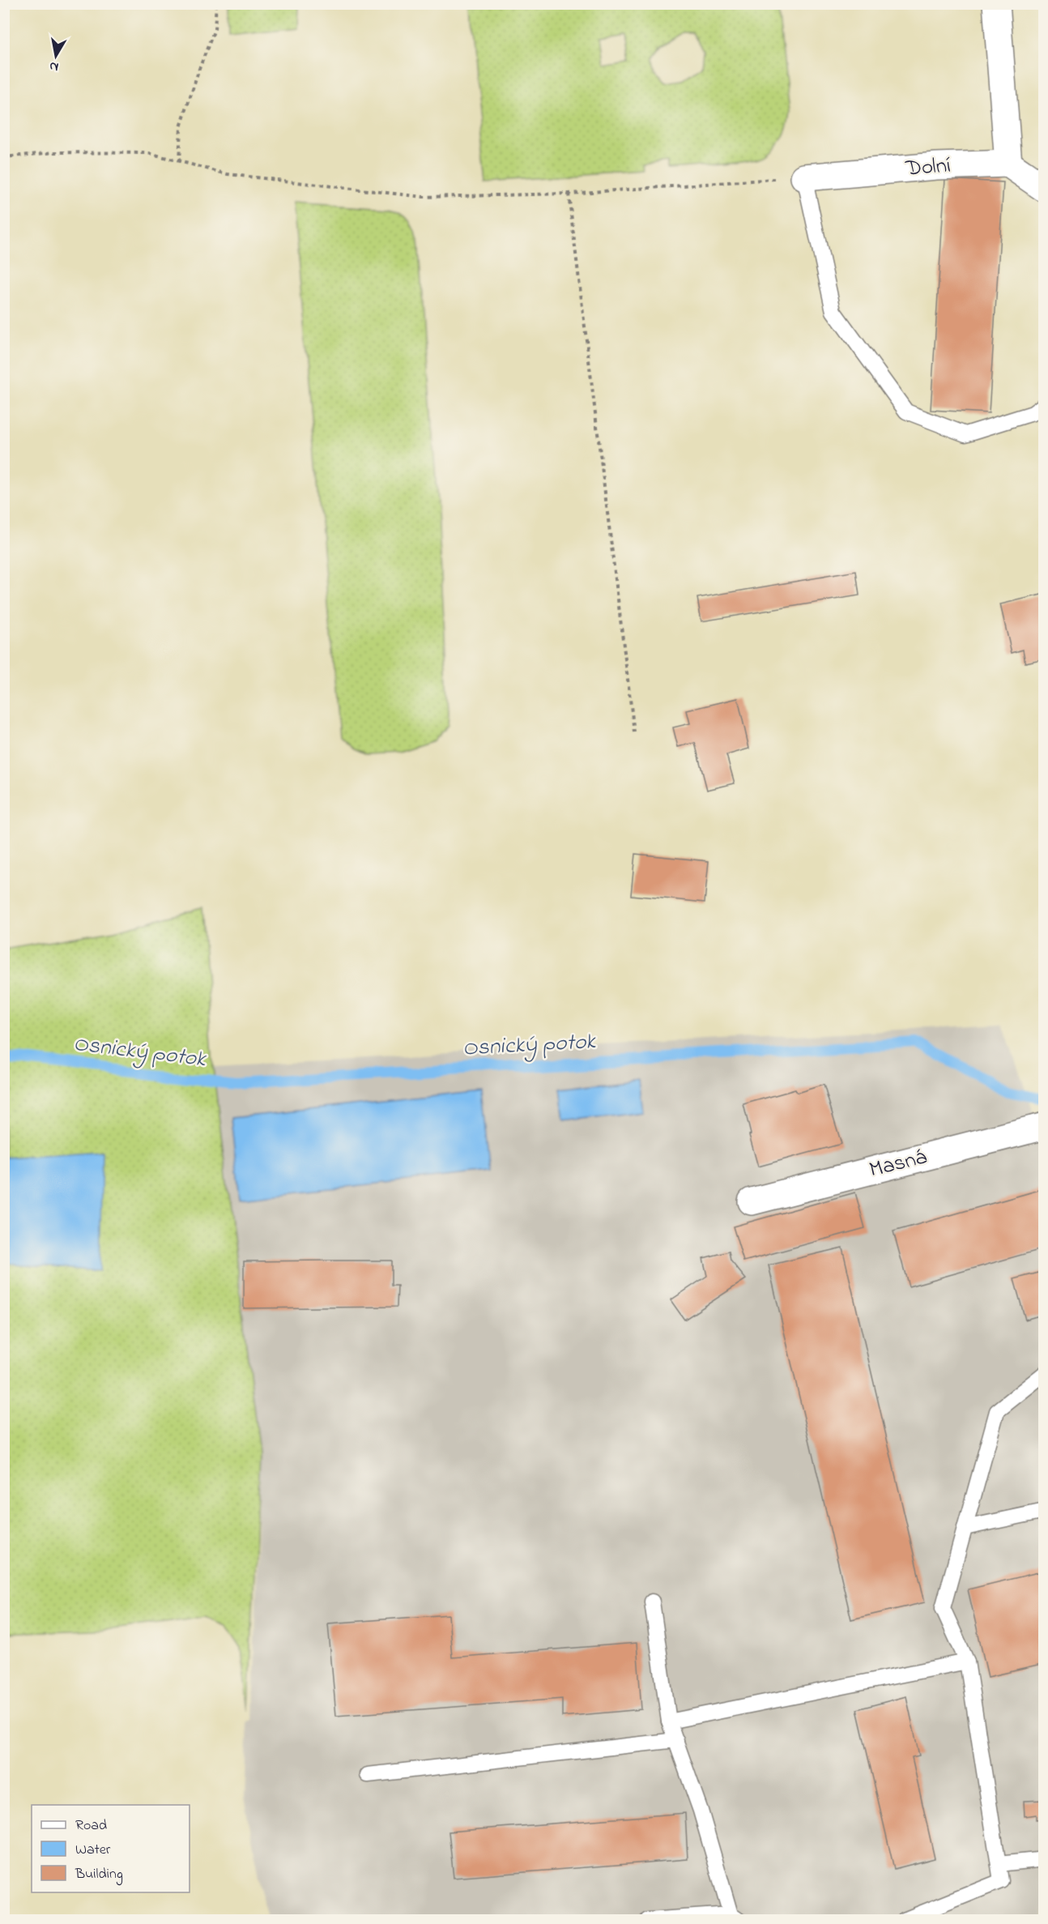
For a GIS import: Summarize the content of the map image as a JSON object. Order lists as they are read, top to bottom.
{
  "streets": {
    "street": ["Dolní", "Masná"]
  },
  "water": ["Osnický potok"],
  "legend": ["Road", "Water", "Building"],
  "north": "bottom"
}
